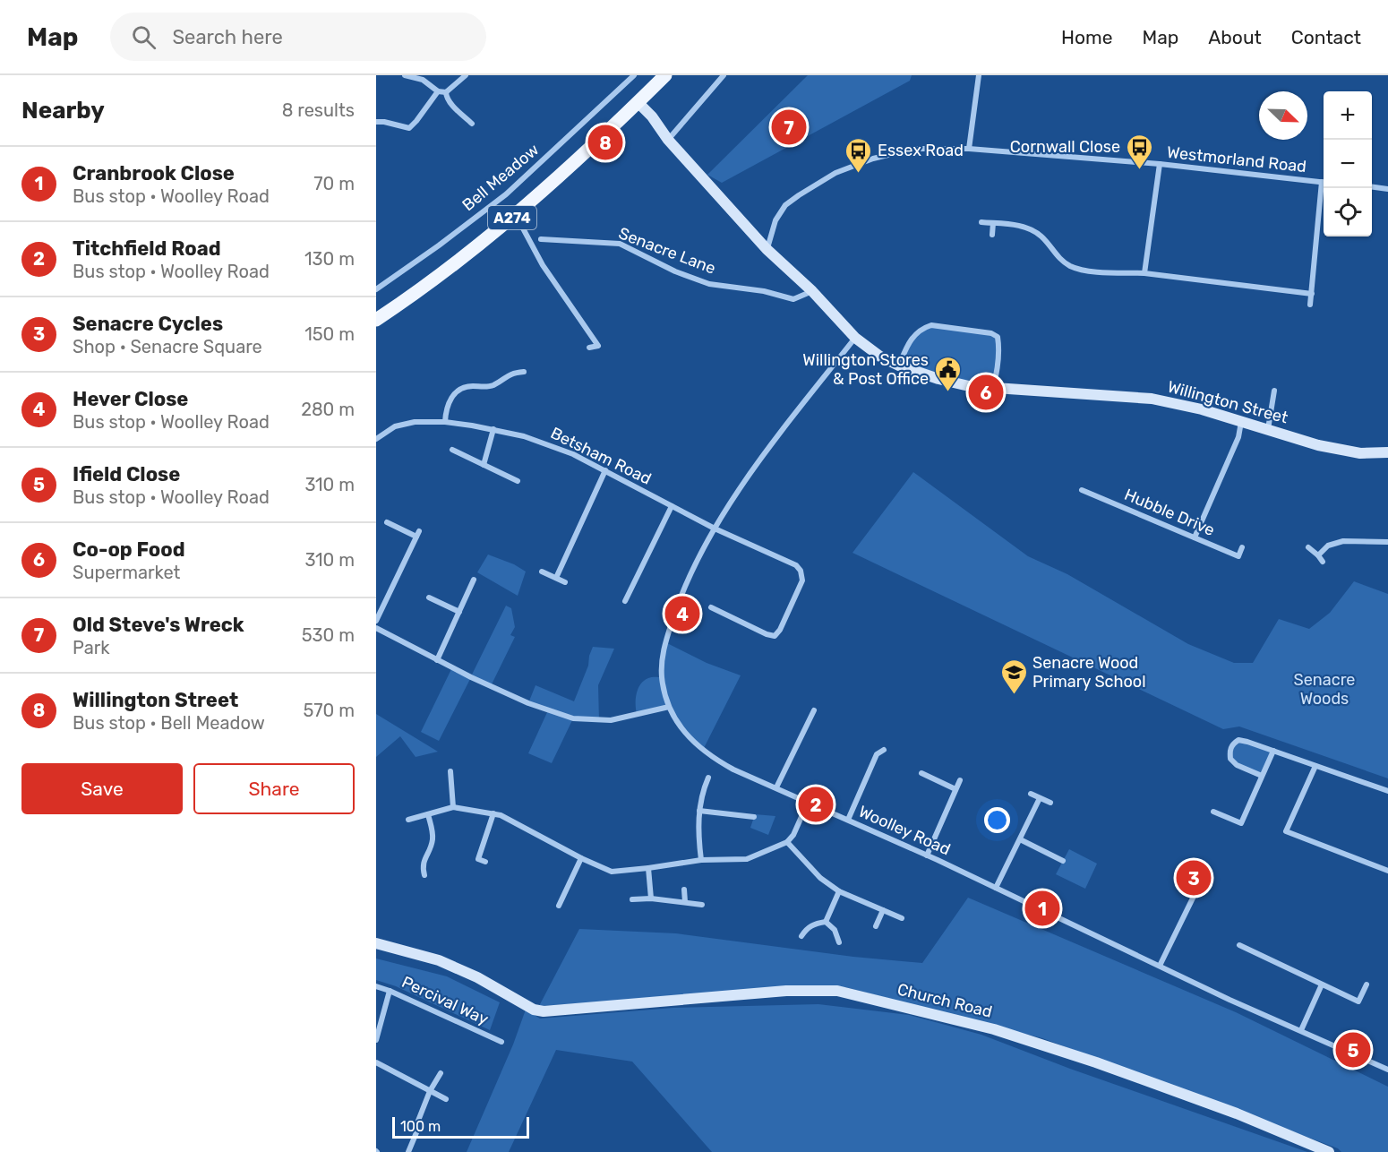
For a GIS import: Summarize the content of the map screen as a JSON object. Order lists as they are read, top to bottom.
{
  "streets": {
    "main road": ["A274"],
    "street": [
      "Westmorland Road",
      "Bell Meadow",
      "Senacre Lane",
      "Willington Street",
      "Betsham Road",
      "Hubble Drive",
      "Woolley Road",
      "Percival Way",
      "Church Road"
    ]
  },
  "crossings": [
    ["Westmorland Road", "Willington Street"],
    ["A274", "Willington Street"],
    ["Senacre Lane", "Willington Street"],
    ["Willington Street", "Woolley Road"],
    ["Betsham Road", "Woolley Road"]
  ],
  "parks": ["Senacre Woods"],
  "places": {
    "bus stop": ["Cornwall Close", "Essex Road"],
    "public building": ["Willington Stores & Post Office"],
    "school or university": ["Senacre Wood Primary School"]
  },
  "scale_bar": "100 m",
  "north": "bottom right",
  "page": {
    "header": "Map",
    "search": "Search here",
    "nav": [
      "Home",
      "Map",
      "About",
      "Contact"
    ],
    "heading": ["Nearby", "8 results"],
    "map_buttons": ["+", "−"],
    "pins": [
      "7",
      "8",
      "6",
      "4",
      "2",
      "3",
      "1",
      "5"
    ],
    "list": [
      {
        "mark": "1",
        "name": "Cranbrook Close",
        "note": "Bus stop · Woolley Road",
        "value": "70 m"
      },
      {
        "mark": "2",
        "name": "Titchfield Road",
        "note": "Bus stop · Woolley Road",
        "value": "130 m"
      },
      {
        "mark": "3",
        "name": "Senacre Cycles",
        "note": "Shop · Senacre Square",
        "value": "150 m"
      },
      {
        "mark": "4",
        "name": "Hever Close",
        "note": "Bus stop · Woolley Road",
        "value": "280 m"
      },
      {
        "mark": "5",
        "name": "Ifield Close",
        "note": "Bus stop · Woolley Road",
        "value": "310 m"
      },
      {
        "mark": "6",
        "name": "Co-op Food",
        "note": "Supermarket",
        "value": "310 m"
      },
      {
        "mark": "7",
        "name": "Old Steve's Wreck",
        "note": "Park",
        "value": "530 m"
      },
      {
        "mark": "8",
        "name": "Willington Street",
        "note": "Bus stop · Bell Meadow",
        "value": "570 m"
      }
    ],
    "buttons": ["Save", "Share"],
    "scale": "100 m"
  }
}
